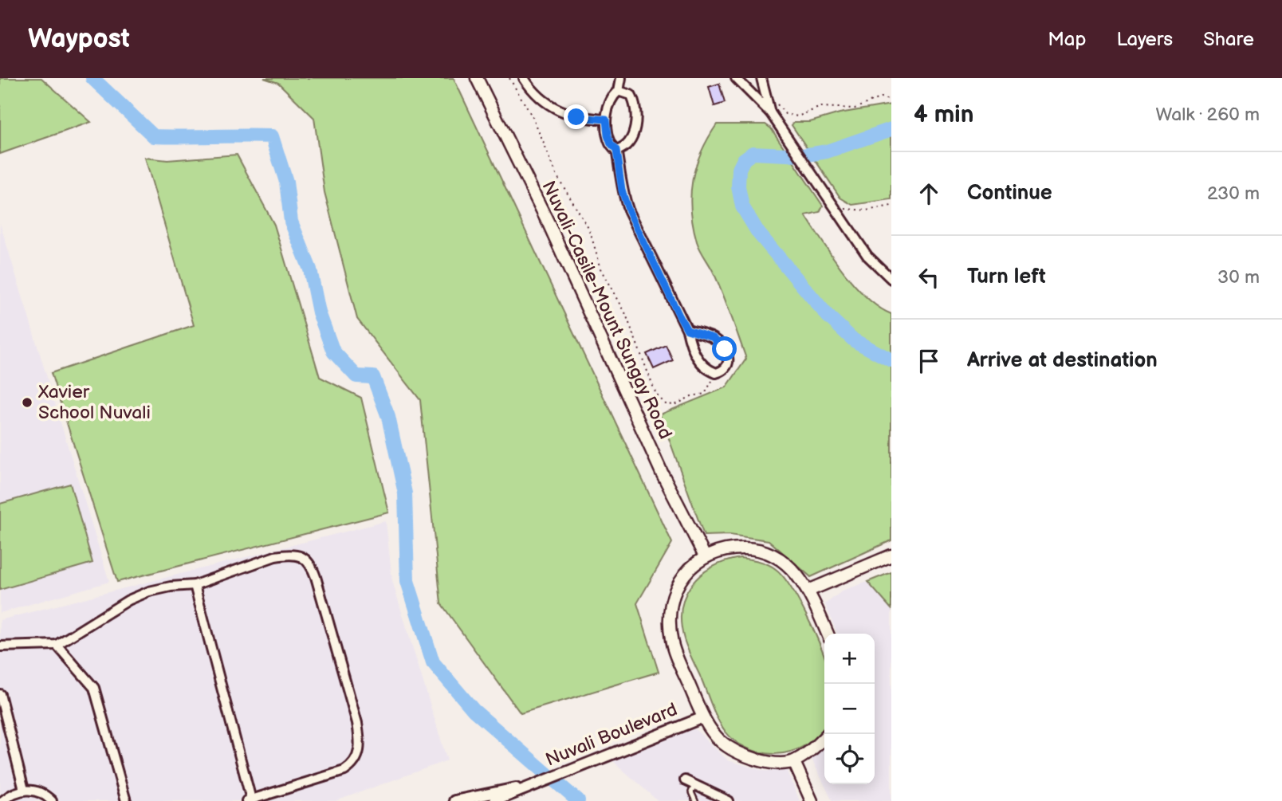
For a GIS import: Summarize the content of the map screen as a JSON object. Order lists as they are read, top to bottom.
{
  "streets": {
    "main road": ["Nuvali-Casile-Mount Sungay Road"],
    "street": ["Nuvali Boulevard"]
  },
  "places": ["Xavier School Nuvali"],
  "page": {
    "header": "Waypost",
    "nav": ["Map", "Layers", "Share"],
    "heading": ["4 min", "Walk · 260 m"],
    "list": [
      ["Continue", "230 m"],
      ["Turn left", "30 m"],
      "Arrive at destination"
    ],
    "map_buttons": ["+", "−"]
  }
}
